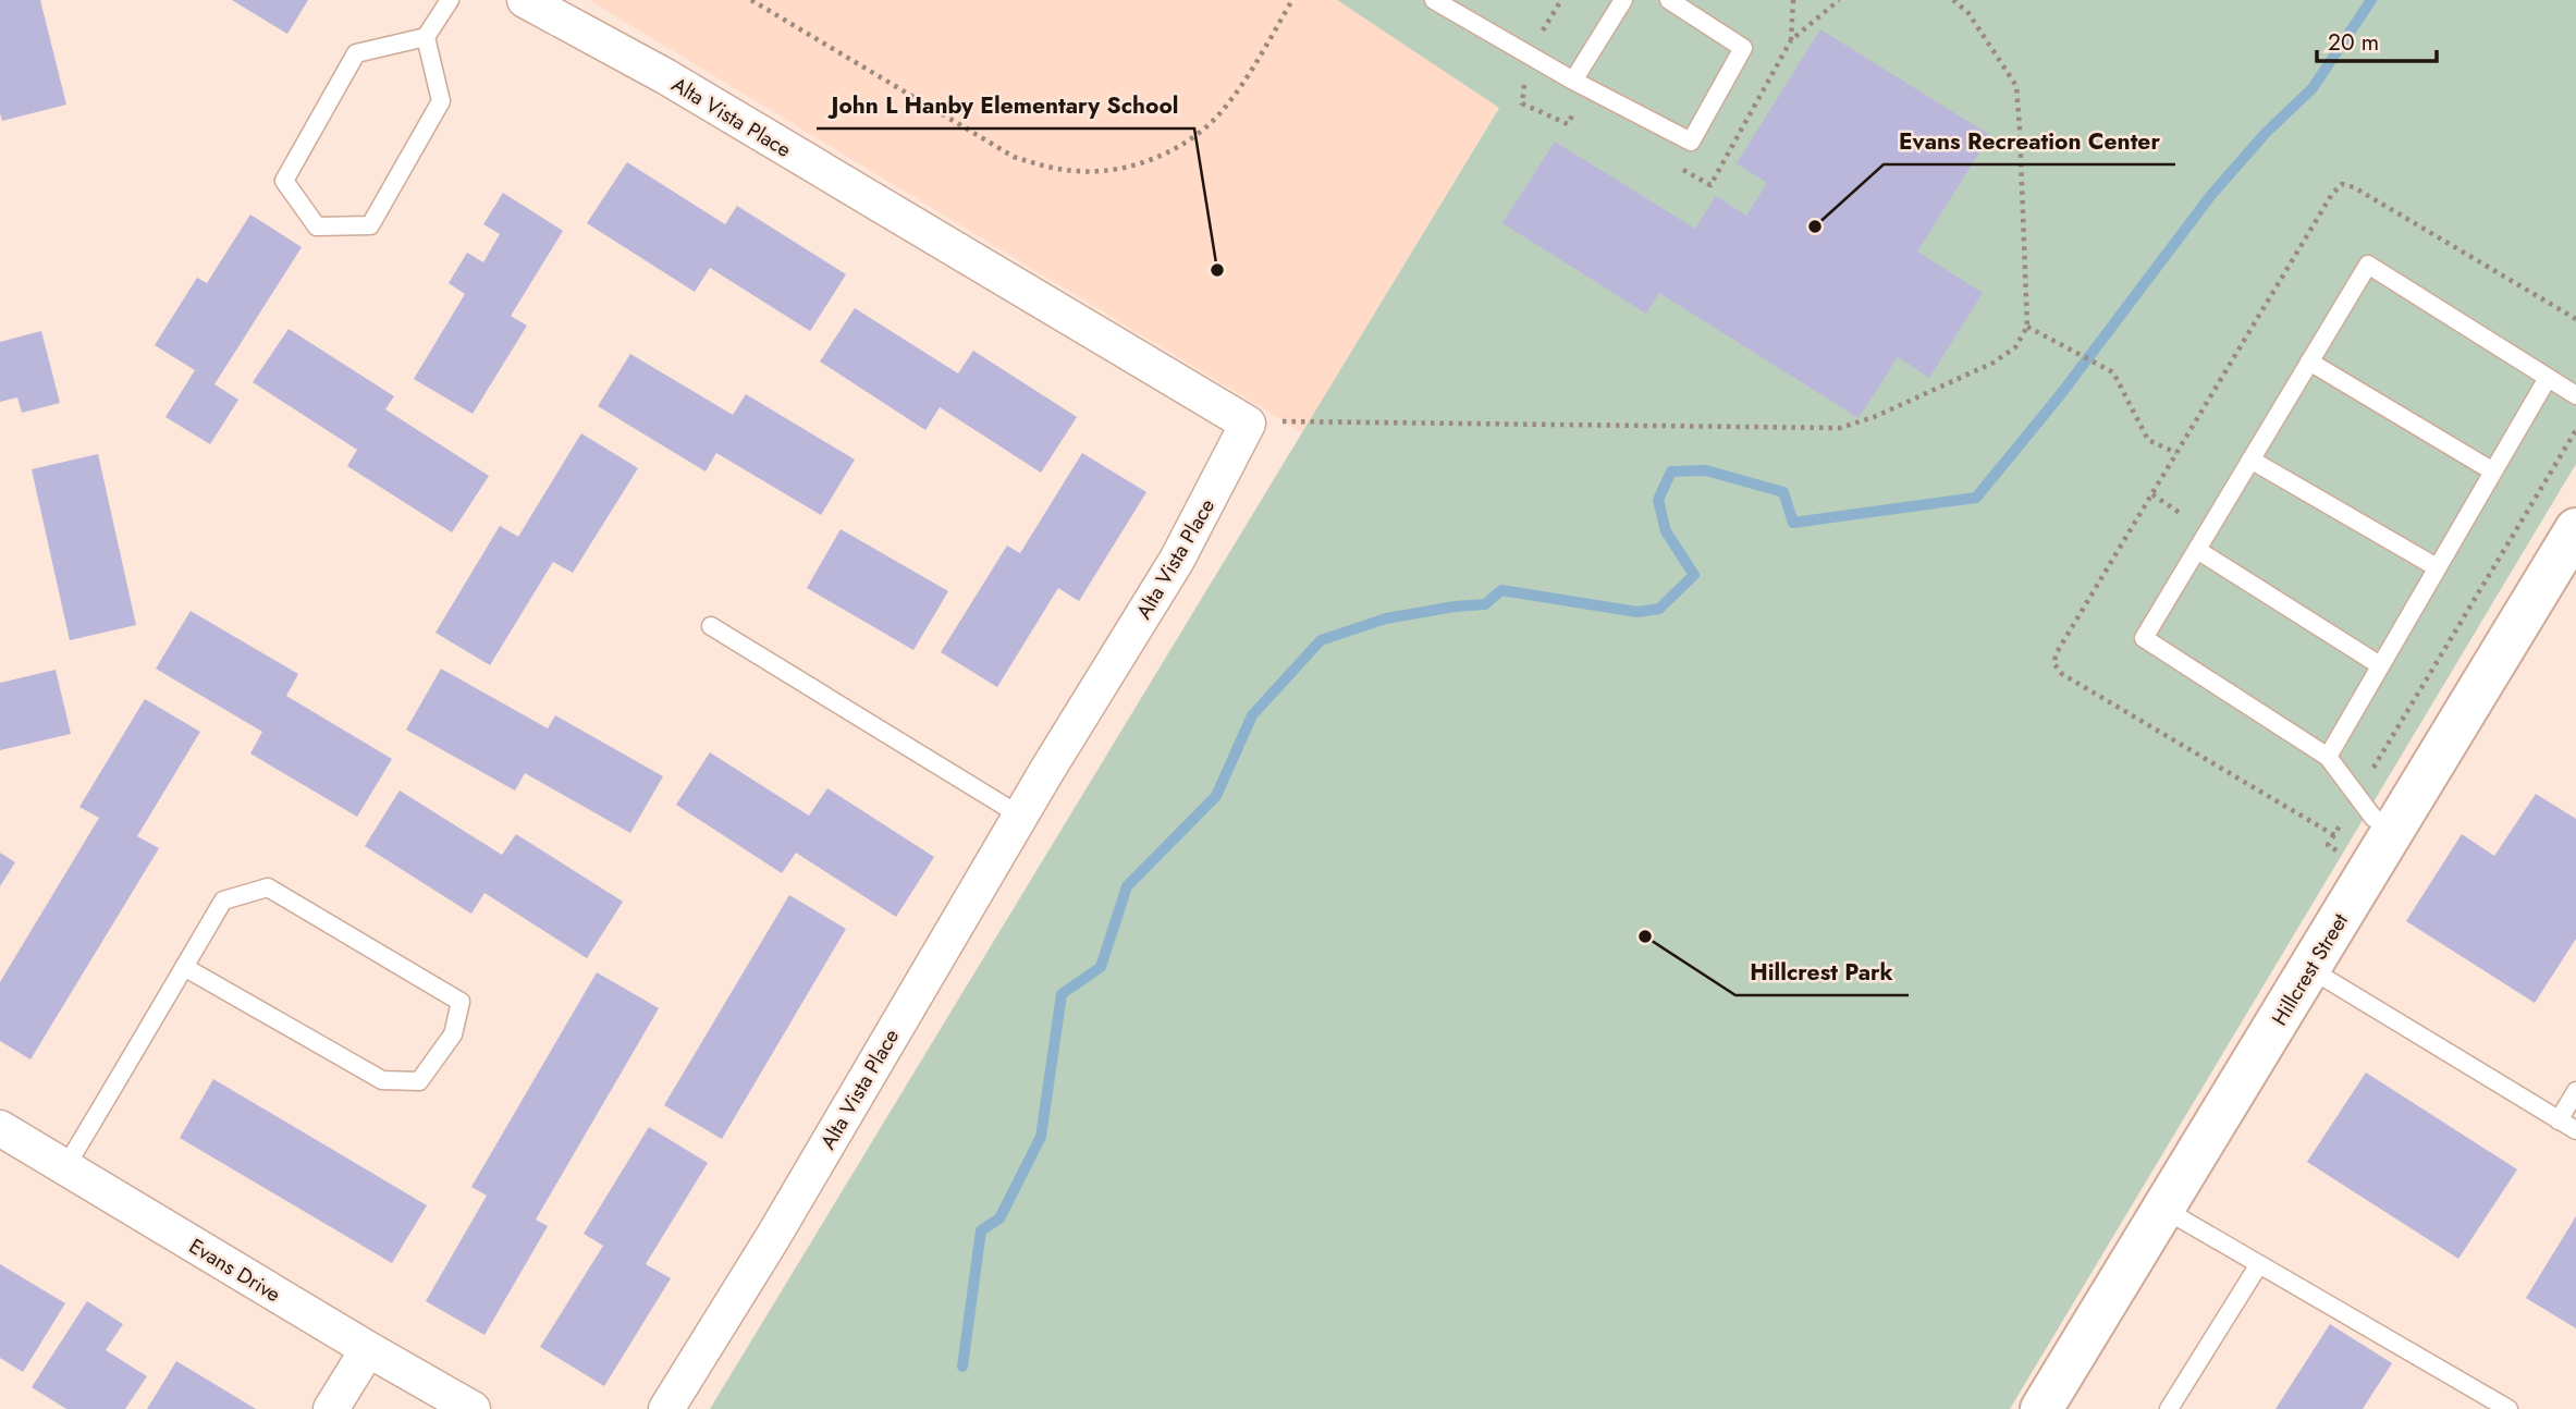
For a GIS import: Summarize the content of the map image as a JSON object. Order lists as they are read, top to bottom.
{
  "streets": {
    "street": ["Alta Vista Place", "Hillcrest Street", "Evans Drive"]
  },
  "places": ["Evans Recreation Center", "John L Hanby Elementary School", "Hillcrest Park"],
  "scale_bar": "20 m"
}
